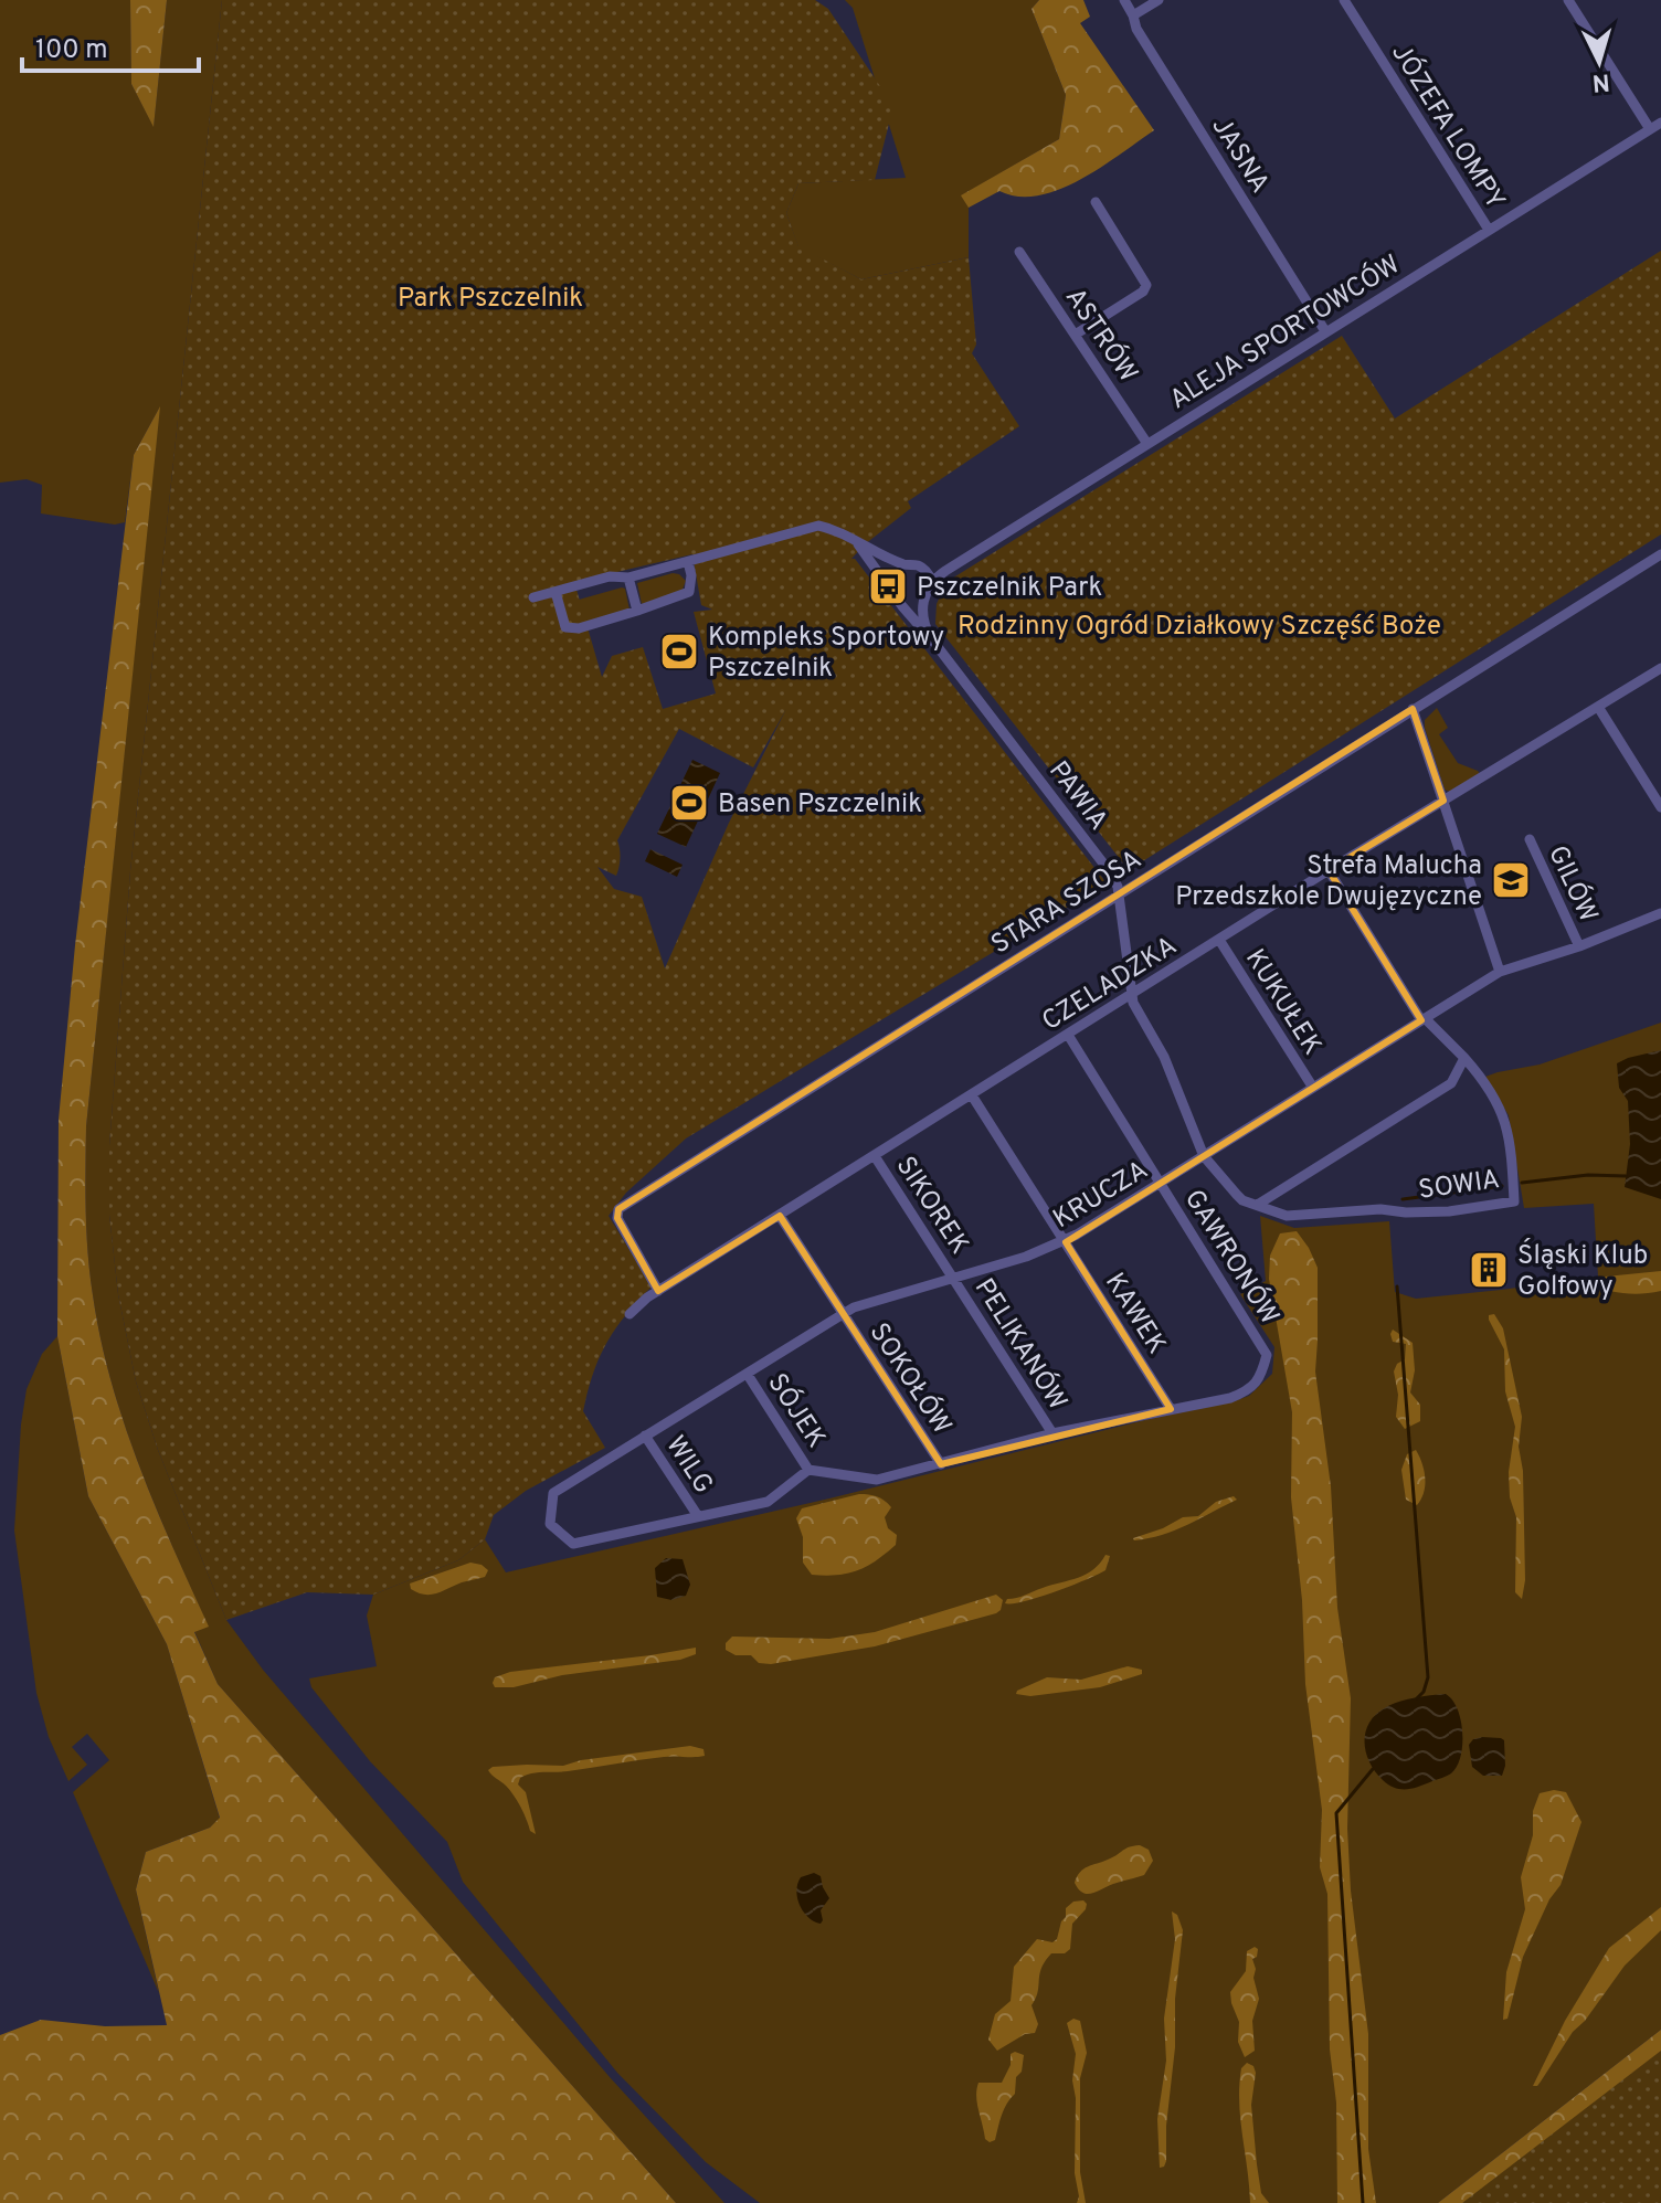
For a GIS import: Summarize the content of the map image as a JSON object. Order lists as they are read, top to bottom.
{
  "streets": {
    "street": [
      "JÓZEFA LOMPY",
      "JASNA",
      "ALEJA SPORTOWCÓW",
      "ASTRÓW",
      "PAWIA",
      "GILÓW",
      "STARA SZOSA",
      "CZELADZKA",
      "KUKUŁEK",
      "SOWIA",
      "KRUCZA",
      "SIKOREK",
      "GAWRONÓW",
      "KAWEK",
      "PELIKANÓW",
      "SOKOŁÓW",
      "SÓJEK",
      "WILG"
    ]
  },
  "crossings": [
    ["JÓZEFA LOMPY", "ALEJA SPORTOWCÓW"],
    ["JASNA", "ALEJA SPORTOWCÓW"],
    ["ALEJA SPORTOWCÓW", "ASTRÓW"],
    ["ALEJA SPORTOWCÓW", "PAWIA"],
    ["PAWIA", "STARA SZOSA"],
    ["PAWIA", "CZELADZKA"],
    ["PAWIA", "SOWIA"],
    ["PAWIA", "KRUCZA"],
    ["GILÓW", "KRUCZA"],
    ["STARA SZOSA", "CZELADZKA"],
    ["CZELADZKA", "KUKUŁEK"],
    ["CZELADZKA", "SOWIA"],
    ["CZELADZKA", "SIKOREK"],
    ["CZELADZKA", "GAWRONÓW"],
    ["CZELADZKA", "KAWEK"],
    ["CZELADZKA", "SOKOŁÓW"],
    ["KUKUŁEK", "KRUCZA"],
    ["SOWIA", "KRUCZA"],
    ["KRUCZA", "SIKOREK"],
    ["KRUCZA", "GAWRONÓW"],
    ["KRUCZA", "KAWEK"],
    ["KRUCZA", "PELIKANÓW"],
    ["KRUCZA", "SOKOŁÓW"],
    ["KRUCZA", "SÓJEK"],
    ["KRUCZA", "WILG"],
    ["SIKOREK", "PELIKANÓW"],
    ["GAWRONÓW", "KAWEK"]
  ],
  "parks": ["Park Pszczelnik", "Rodzinny Ogród Działkowy Szczęść Boże"],
  "places": {
    "bus stop": ["Pszczelnik Park"],
    "sports": ["Kompleks Sportowy Pszczelnik", "Basen Pszczelnik"],
    "school or university": ["Strefa Malucha Przedszkole Dwujęzyczne"],
    "building": ["Śląski Klub Golfowy"]
  },
  "scale_bar": "100 m",
  "north": "bottom"
}
